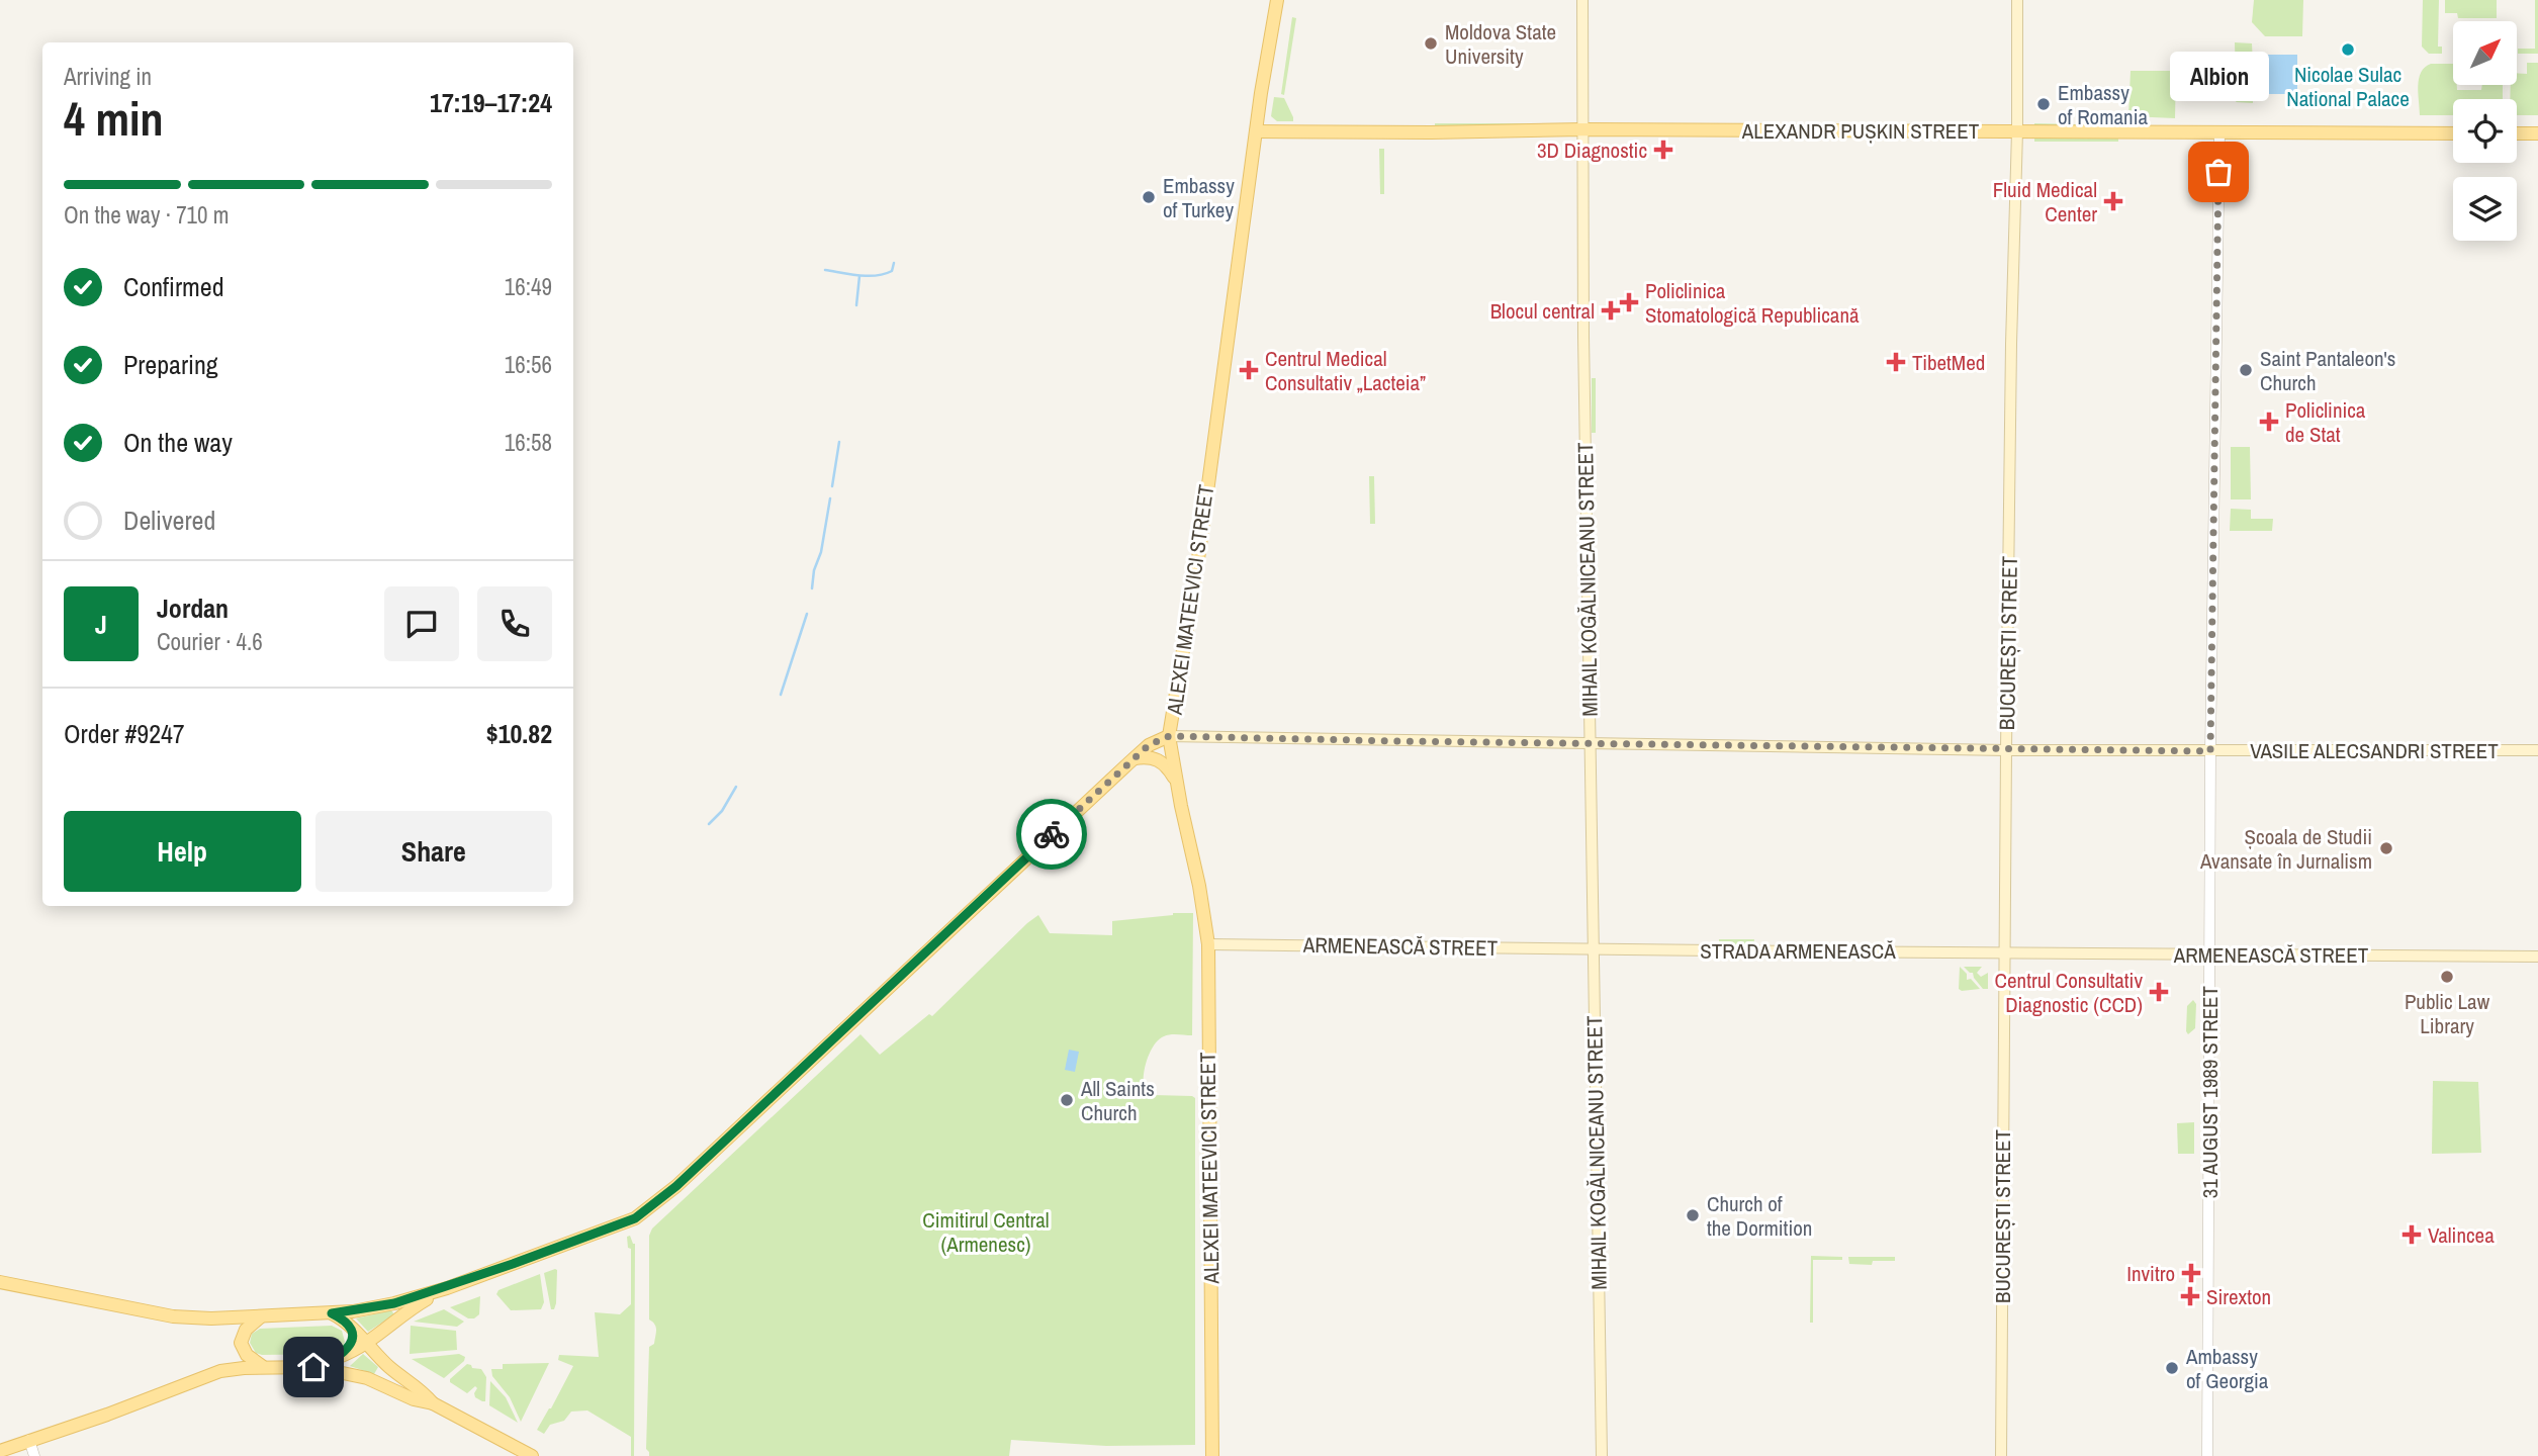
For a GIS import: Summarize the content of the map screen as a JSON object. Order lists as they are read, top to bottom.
{
  "streets": {
    "main road": [
      "ALEXANDR PUȘKIN STREET",
      "MIHAIL KOGĂLNICEANU STREET",
      "ALEXEI MATEEVICI STREET",
      "BUCUREȘTI STREET",
      "VASILE ALECSANDRI STREET",
      "ARMENEASCĂ STREET",
      "STRADA ARMENEASCĂ"
    ],
    "street": ["31 AUGUST 1989 STREET"]
  },
  "crossings": [
    ["ALEXANDR PUȘKIN STREET", "MIHAIL KOGĂLNICEANU STREET"],
    ["ALEXANDR PUȘKIN STREET", "ALEXEI MATEEVICI STREET"],
    ["ALEXANDR PUȘKIN STREET", "BUCUREȘTI STREET"],
    ["ALEXANDR PUȘKIN STREET", "31 AUGUST 1989 STREET"],
    ["MIHAIL KOGĂLNICEANU STREET", "VASILE ALECSANDRI STREET"],
    ["MIHAIL KOGĂLNICEANU STREET", "ARMENEASCĂ STREET"],
    ["MIHAIL KOGĂLNICEANU STREET", "STRADA ARMENEASCĂ"],
    ["ALEXEI MATEEVICI STREET", "VASILE ALECSANDRI STREET"],
    ["ALEXEI MATEEVICI STREET", "ARMENEASCĂ STREET"],
    ["BUCUREȘTI STREET", "VASILE ALECSANDRI STREET"],
    ["BUCUREȘTI STREET", "ARMENEASCĂ STREET"],
    ["BUCUREȘTI STREET", "STRADA ARMENEASCĂ"],
    ["VASILE ALECSANDRI STREET", "31 AUGUST 1989 STREET"],
    ["ARMENEASCĂ STREET", "STRADA ARMENEASCĂ"],
    ["ARMENEASCĂ STREET", "31 AUGUST 1989 STREET"]
  ],
  "parks": ["Cimitirul Central (Armenesc)"],
  "places": {
    "other": [
      "Moldova State University",
      "Nicolae Sulac National Palace",
      "Embassy of Romania",
      "Albion",
      "Embassy of Turkey",
      "Saint Pantaleon's Church",
      "Școala de Studii Avansate în Jurnalism",
      "Public Law Library",
      "All Saints Church",
      "Church of the Dormition",
      "Ambassy of Georgia"
    ],
    "health": [
      "3D Diagnostic",
      "Fluid Medical Center",
      "Policlinica Stomatologică Republicană",
      "Blocul central",
      "TibetMed",
      "Centrul Medical Consultativ „Lacteia”",
      "Policlinica de Stat",
      "Centrul Consultativ Diagnostic (CCD)",
      "Valincea",
      "Invitro",
      "Sirexton"
    ]
  },
  "north": "top right",
  "page": {
    "heading": ["4 min", "Arriving in", "17:19–17:24"],
    "panel": [
      "Jordan",
      "Courier · 4.6",
      "Order #9247",
      "$10.82"
    ],
    "bubble": "Albion",
    "bar": "On the way · 710 m",
    "list": [
      ["Confirmed", "16:49"],
      ["Preparing", "16:56"],
      ["On the way", "16:58"],
      "Delivered"
    ],
    "round": "J",
    "buttons": ["Help", "Share"]
  }
}
